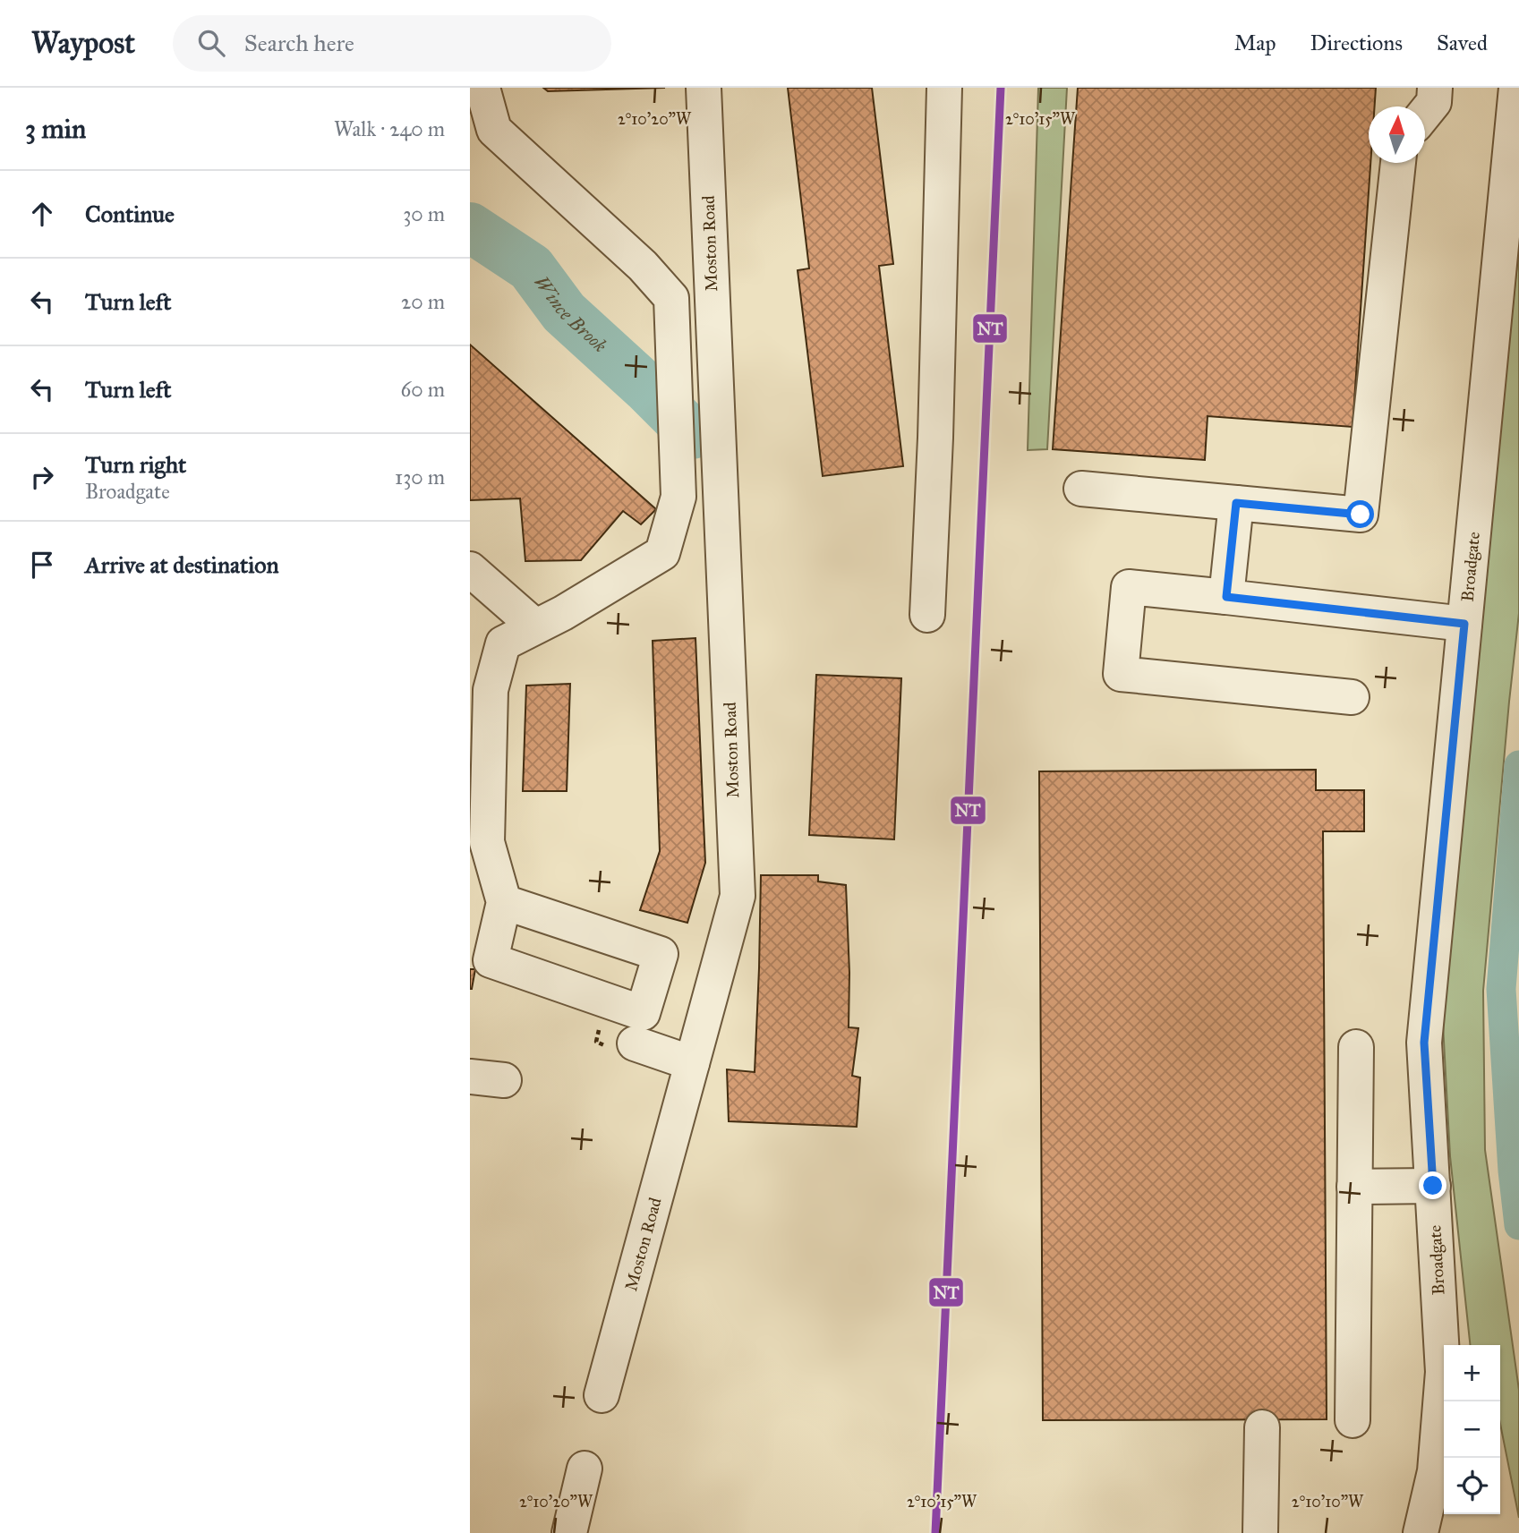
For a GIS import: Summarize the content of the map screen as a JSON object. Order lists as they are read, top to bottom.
{
  "streets": {
    "street": ["Moston Road", "Broadgate"]
  },
  "water": ["Wince Brook"],
  "lines": ["transit line NT"],
  "north": "top",
  "page": {
    "header": "Waypost",
    "search": "Search here",
    "nav": ["Map", "Directions", "Saved"],
    "heading": ["3 min", "Walk · 240 m"],
    "list": [
      ["Continue", "30 m"],
      ["Turn left", "20 m"],
      ["Turn left", "60 m"],
      ["Turn right", "Broadgate", "130 m"],
      "Arrive at destination"
    ],
    "map_buttons": ["+", "−"]
  },
  "coordinates": ["2°10'20\"W", "2°10'15\"W", "2°10'10\"W"]
}
